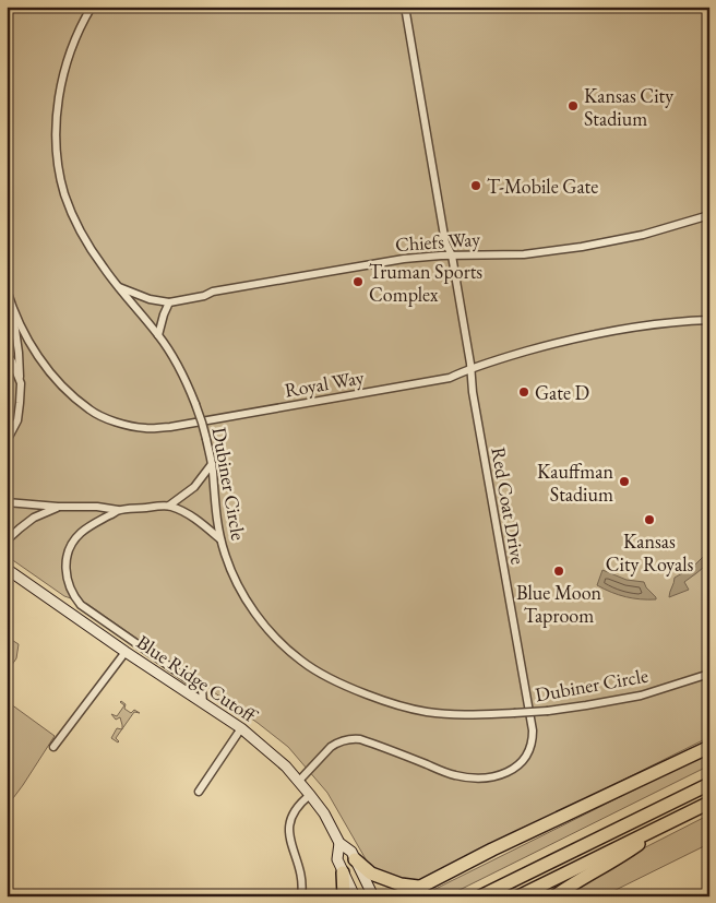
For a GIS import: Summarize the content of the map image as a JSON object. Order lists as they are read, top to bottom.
{
  "streets": {
    "main road": ["Blue Ridge Cutoff"],
    "street": [
      "Chiefs Way",
      "Royal Way",
      "Dubiner Circle",
      "Red Coat Drive"
    ]
  },
  "crossings": [
    ["Chiefs Way", "Dubiner Circle"],
    ["Chiefs Way", "Red Coat Drive"],
    ["Royal Way", "Red Coat Drive"],
    ["Red Coat Drive", "Blue Ridge Cutoff"]
  ],
  "places": [
    "Kansas City Stadium",
    "T-Mobile Gate",
    "Truman Sports Complex",
    "Gate D",
    "Kauffman Stadium",
    "Kansas City Royals",
    "Blue Moon Taproom"
  ]
}
